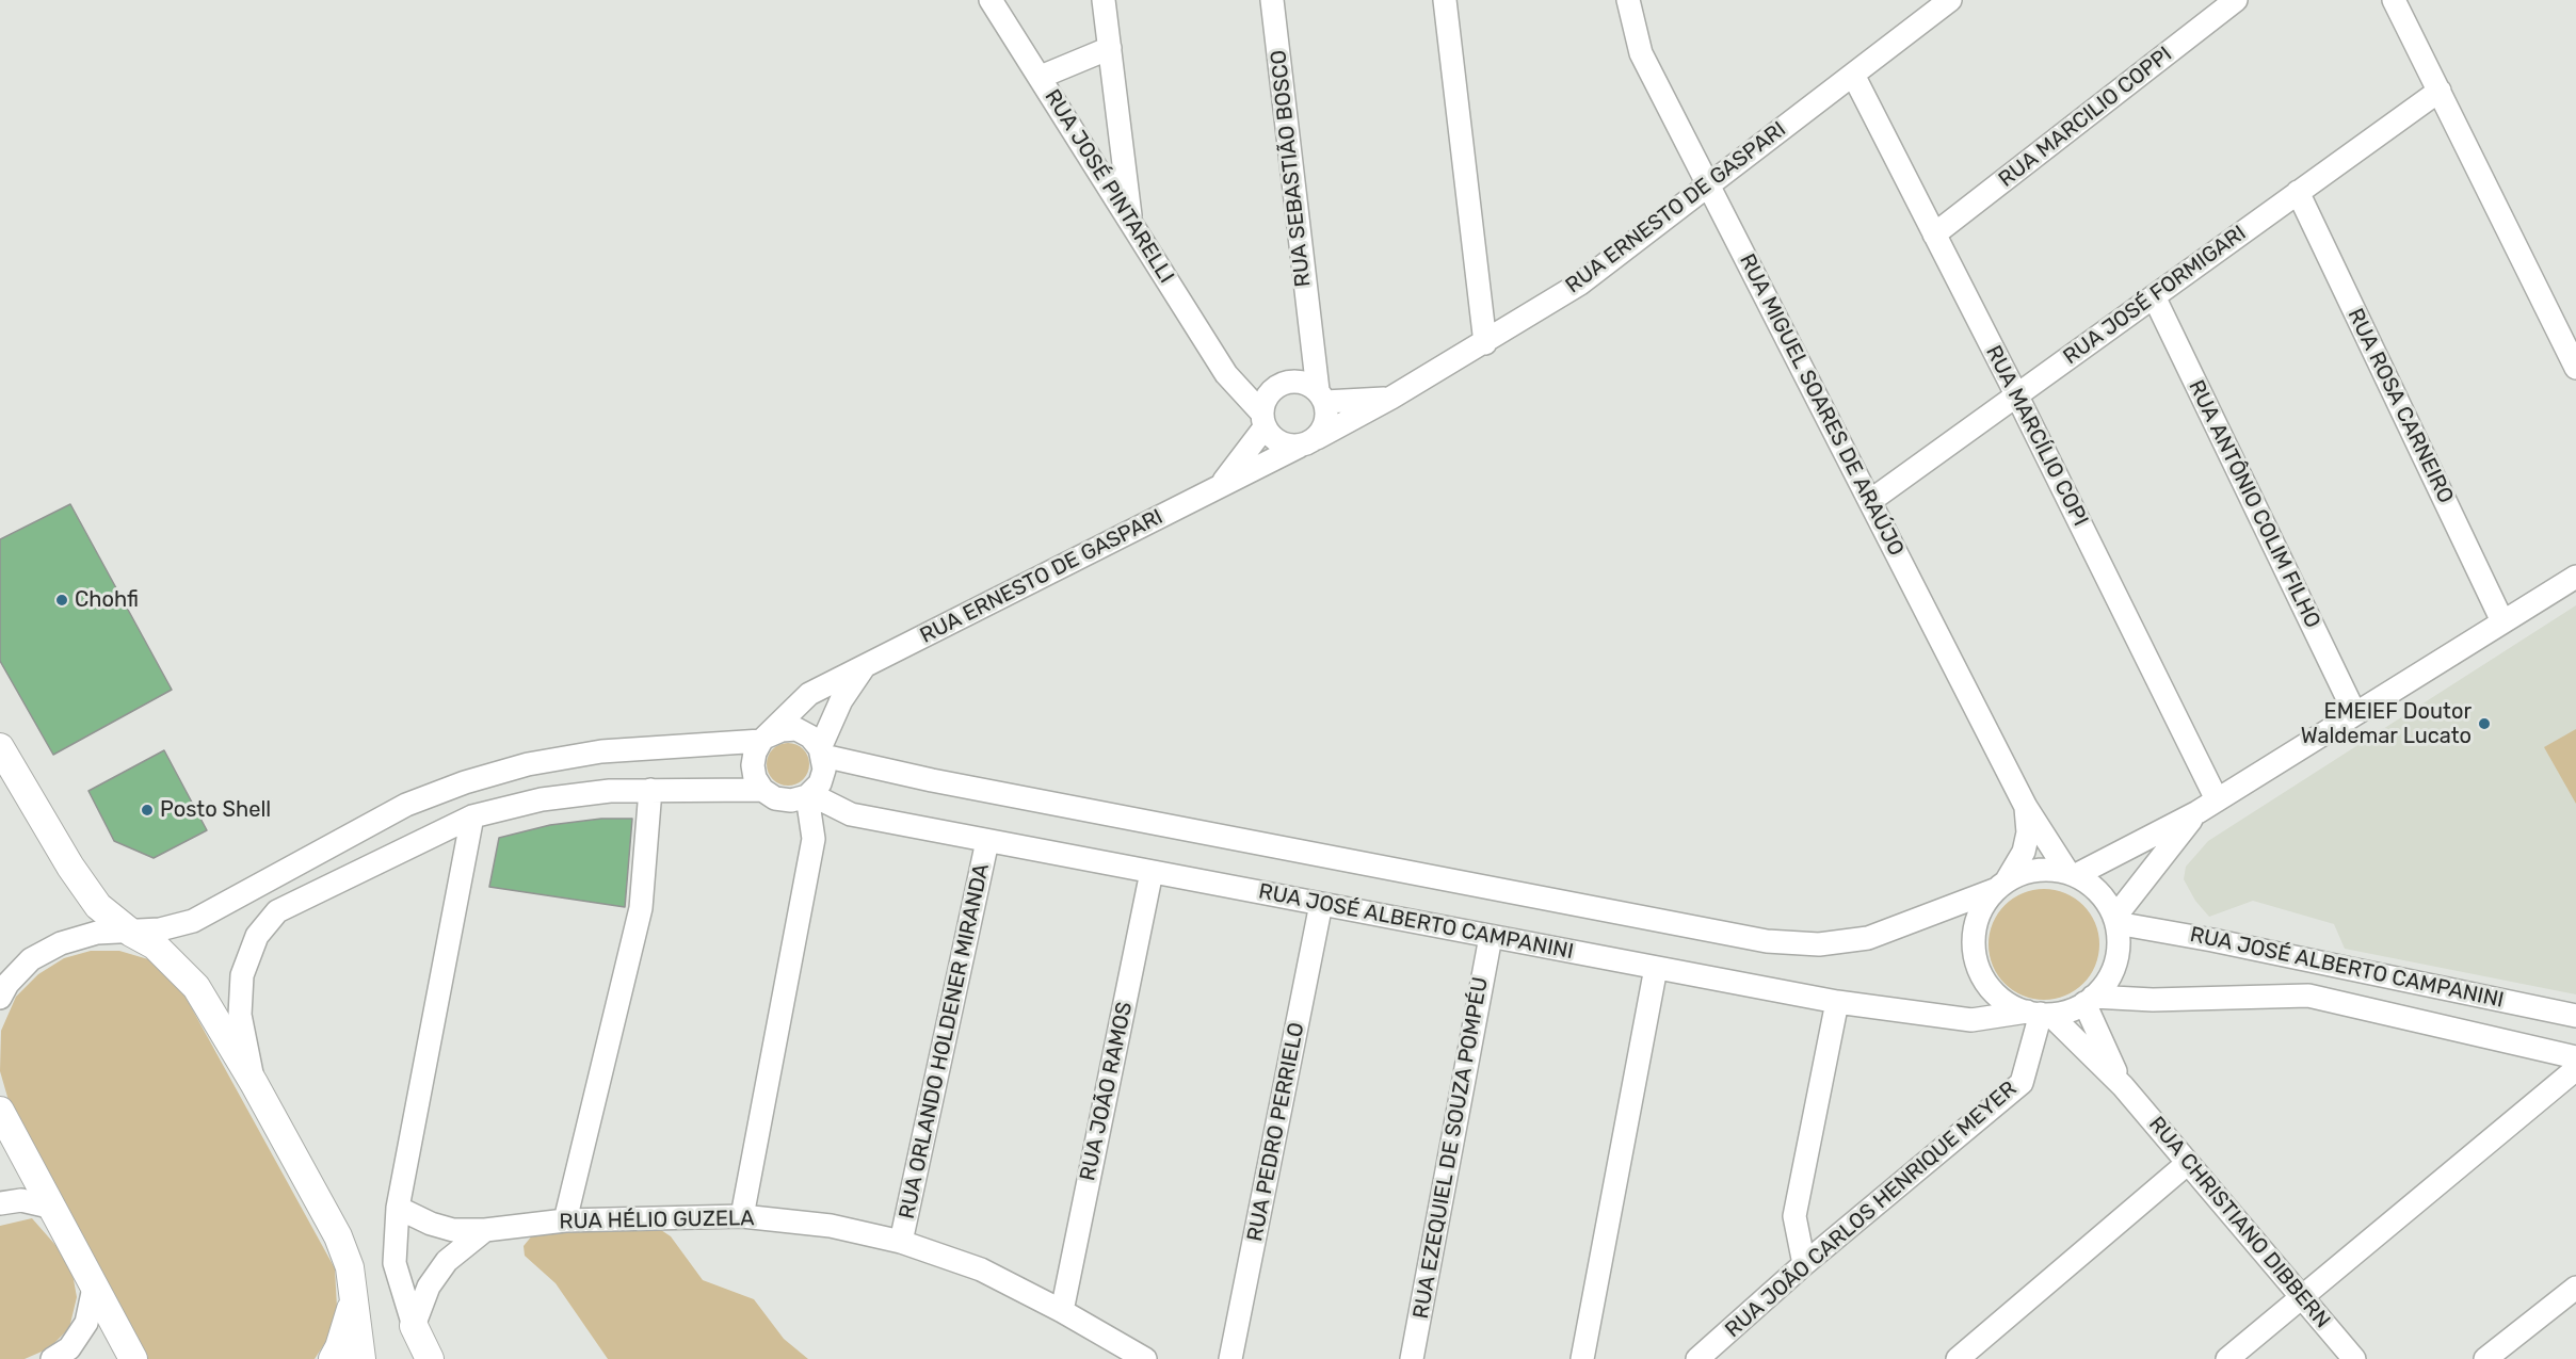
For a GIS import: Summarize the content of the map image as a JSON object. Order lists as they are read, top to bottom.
{
  "streets": {
    "street": [
      "RUA MARCILIO COPPI",
      "RUA SEBASTIÃO BOSCO",
      "RUA JOSÉ PINTARELLI",
      "RUA ERNESTO DE GASPARI",
      "RUA JOSÉ FORMIGARI",
      "RUA MIGUEL SOARES DE ARAÚJO",
      "RUA ROSA CARNEIRO",
      "RUA MARCÍLIO COPI",
      "RUA ANTÔNIO COLIM FILHO",
      "RUA JOSÉ ALBERTO CAMPANINI",
      "RUA ORLANDO HOLDENER MIRANDA",
      "RUA JOÃO RAMOS",
      "RUA PEDRO PERRIELO",
      "RUA EZEQUIEL DE SOUZA POMPÉU",
      "RUA JOÃO CARLOS HENRIQUE MEYER",
      "RUA HÉLIO GUZELA",
      "RUA CHRISTIANO DIBBERN"
    ]
  },
  "crossings": [
    ["RUA MARCILIO COPPI", "RUA MARCÍLIO COPI"],
    ["RUA SEBASTIÃO BOSCO", "RUA JOSÉ PINTARELLI"],
    ["RUA SEBASTIÃO BOSCO", "RUA ERNESTO DE GASPARI"],
    ["RUA JOSÉ PINTARELLI", "RUA ERNESTO DE GASPARI"],
    ["RUA ERNESTO DE GASPARI", "RUA MIGUEL SOARES DE ARAÚJO"],
    ["RUA ERNESTO DE GASPARI", "RUA MARCÍLIO COPI"],
    ["RUA ERNESTO DE GASPARI", "RUA JOSÉ ALBERTO CAMPANINI"],
    ["RUA JOSÉ FORMIGARI", "RUA MIGUEL SOARES DE ARAÚJO"],
    ["RUA JOSÉ FORMIGARI", "RUA ROSA CARNEIRO"],
    ["RUA JOSÉ FORMIGARI", "RUA MARCÍLIO COPI"],
    ["RUA JOSÉ FORMIGARI", "RUA ANTÔNIO COLIM FILHO"],
    ["RUA MIGUEL SOARES DE ARAÚJO", "RUA JOSÉ ALBERTO CAMPANINI"],
    ["RUA MIGUEL SOARES DE ARAÚJO", "RUA JOÃO CARLOS HENRIQUE MEYER"],
    ["RUA MIGUEL SOARES DE ARAÚJO", "RUA CHRISTIANO DIBBERN"],
    ["RUA JOSÉ ALBERTO CAMPANINI", "RUA ORLANDO HOLDENER MIRANDA"],
    ["RUA JOSÉ ALBERTO CAMPANINI", "RUA JOÃO RAMOS"],
    ["RUA JOSÉ ALBERTO CAMPANINI", "RUA PEDRO PERRIELO"],
    ["RUA JOSÉ ALBERTO CAMPANINI", "RUA EZEQUIEL DE SOUZA POMPÉU"],
    ["RUA JOSÉ ALBERTO CAMPANINI", "RUA JOÃO CARLOS HENRIQUE MEYER"],
    ["RUA JOSÉ ALBERTO CAMPANINI", "RUA CHRISTIANO DIBBERN"],
    ["RUA ORLANDO HOLDENER MIRANDA", "RUA HÉLIO GUZELA"],
    ["RUA JOÃO RAMOS", "RUA HÉLIO GUZELA"],
    ["RUA JOÃO CARLOS HENRIQUE MEYER", "RUA CHRISTIANO DIBBERN"]
  ],
  "places": ["Chohfi", "EMEIEF Doutor Waldemar Lucato", "Posto Shell"]
}
